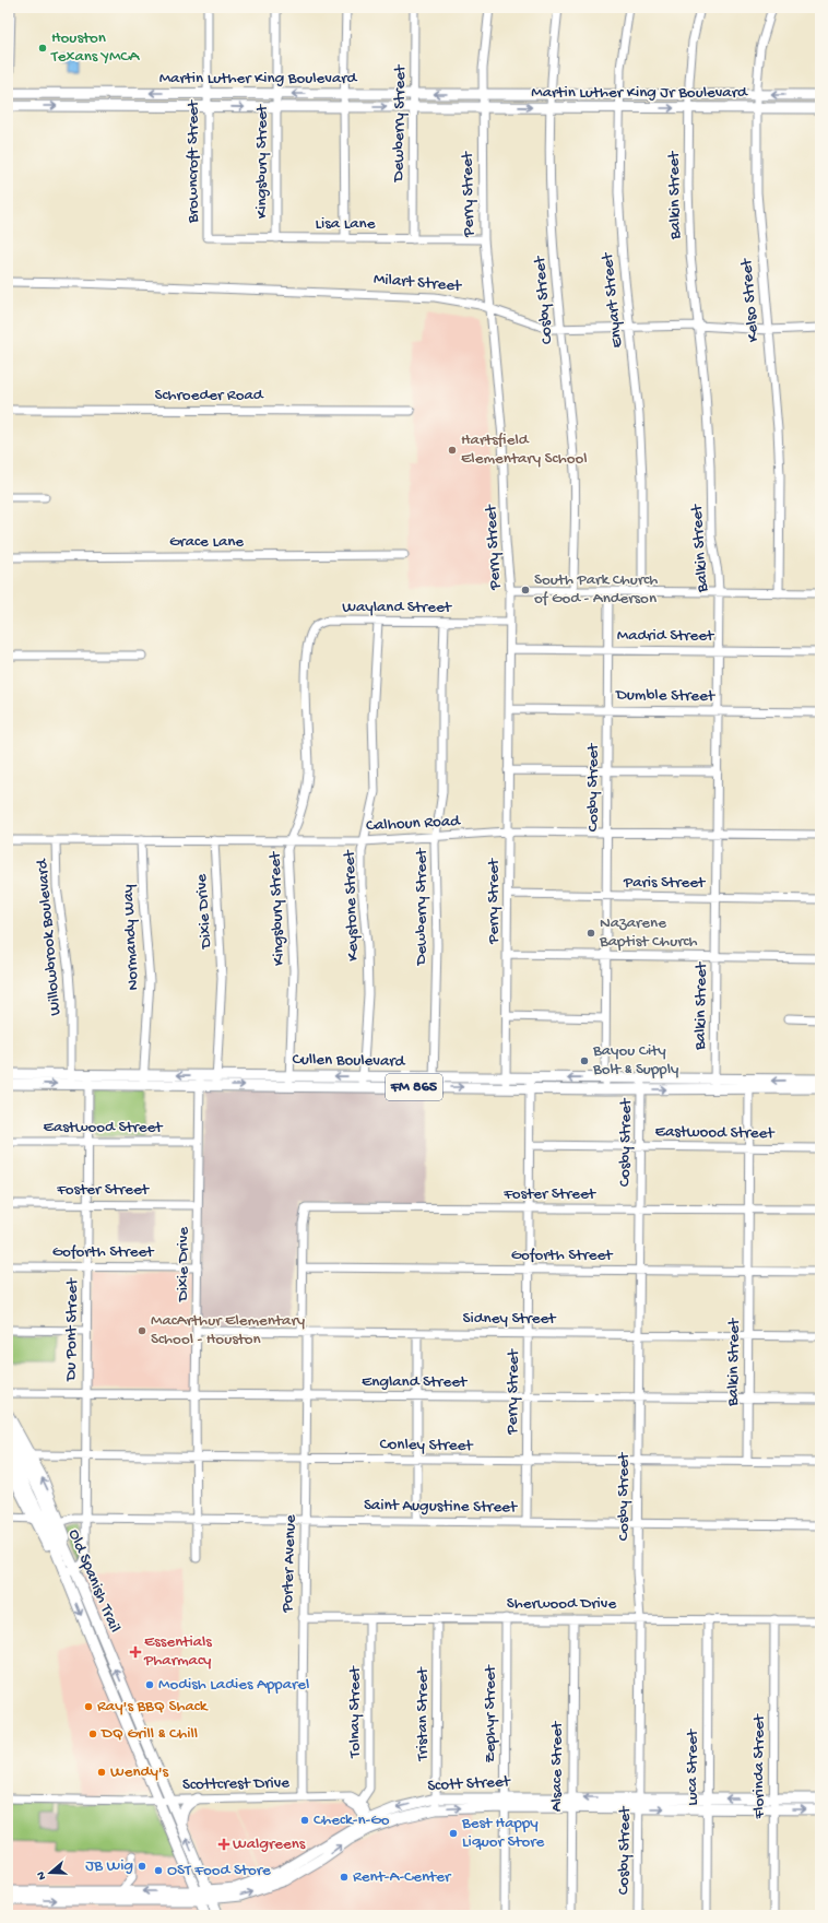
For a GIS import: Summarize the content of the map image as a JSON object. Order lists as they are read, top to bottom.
{
  "streets": {
    "main road": [
      "Martin Luther King Boulevard",
      "Martin Luther King Jr Boulevard",
      "Cullen Boulevard",
      "FM 865",
      "Old Spanish Trail",
      "Scott Street"
    ],
    "street": [
      "Dewberry Street",
      "Browncroft Street",
      "Kingsbury Street",
      "Perry Street",
      "Balkin Street",
      "Lisa Lane",
      "Milart Street",
      "Cosby Street",
      "Enyart Street",
      "Kelso Street",
      "Schroeder Road",
      "Grace Lane",
      "Wayland Street",
      "Madrid Street",
      "Dumble Street",
      "Calhoun Road",
      "Paris Street",
      "Keystone Street",
      "Dixie Drive",
      "Willowbrook Boulevard",
      "Normandy Way",
      "Eastwood Street",
      "Foster Street",
      "Goforth Street",
      "Sidney Street",
      "Du Pont Street",
      "England Street",
      "Conley Street",
      "Saint Augustine Street",
      "Porter Avenue",
      "Sherwood Drive",
      "Tolnay Street",
      "Tristan Street",
      "Zephyr Street",
      "Alsace Street",
      "Florinda Street",
      "Luca Street",
      "Scottcrest Drive"
    ]
  },
  "crossings": [
    ["Martin Luther King Boulevard", "Martin Luther King Jr Boulevard"],
    ["Martin Luther King Boulevard", "Dewberry Street"],
    ["Martin Luther King Boulevard", "Browncroft Street"],
    ["Martin Luther King Boulevard", "Kingsbury Street"],
    ["Martin Luther King Boulevard", "Perry Street"],
    ["Martin Luther King Jr Boulevard", "Perry Street"],
    ["Martin Luther King Jr Boulevard", "Balkin Street"],
    ["Martin Luther King Jr Boulevard", "Cosby Street"],
    ["Martin Luther King Jr Boulevard", "Enyart Street"],
    ["Martin Luther King Jr Boulevard", "Kelso Street"],
    ["Dewberry Street", "Lisa Lane"],
    ["Dewberry Street", "Wayland Street"],
    ["Dewberry Street", "Calhoun Road"],
    ["Dewberry Street", "Cullen Boulevard"],
    ["Browncroft Street", "Lisa Lane"],
    ["Kingsbury Street", "Lisa Lane"],
    ["Kingsbury Street", "Wayland Street"],
    ["Kingsbury Street", "Calhoun Road"],
    ["Kingsbury Street", "Cullen Boulevard"],
    ["Perry Street", "Lisa Lane"],
    ["Perry Street", "Milart Street"],
    ["Perry Street", "Wayland Street"],
    ["Perry Street", "Madrid Street"],
    ["Perry Street", "Dumble Street"],
    ["Perry Street", "Calhoun Road"],
    ["Perry Street", "Paris Street"],
    ["Perry Street", "Cullen Boulevard"],
    ["Perry Street", "Eastwood Street"],
    ["Perry Street", "Foster Street"],
    ["Perry Street", "Goforth Street"],
    ["Perry Street", "Sidney Street"],
    ["Perry Street", "England Street"],
    ["Perry Street", "Conley Street"],
    ["Perry Street", "Saint Augustine Street"],
    ["Balkin Street", "Milart Street"],
    ["Balkin Street", "Madrid Street"],
    ["Balkin Street", "Dumble Street"],
    ["Balkin Street", "Calhoun Road"],
    ["Balkin Street", "Paris Street"],
    ["Balkin Street", "Cullen Boulevard"],
    ["Balkin Street", "Eastwood Street"],
    ["Balkin Street", "Foster Street"],
    ["Balkin Street", "Goforth Street"],
    ["Balkin Street", "Sidney Street"],
    ["Balkin Street", "England Street"],
    ["Balkin Street", "Conley Street"],
    ["Milart Street", "Cosby Street"],
    ["Milart Street", "Enyart Street"],
    ["Milart Street", "Kelso Street"],
    ["Cosby Street", "Madrid Street"],
    ["Cosby Street", "Dumble Street"],
    ["Cosby Street", "Calhoun Road"],
    ["Cosby Street", "Paris Street"],
    ["Cosby Street", "Cullen Boulevard"],
    ["Cosby Street", "Eastwood Street"],
    ["Cosby Street", "Foster Street"],
    ["Cosby Street", "Goforth Street"],
    ["Cosby Street", "Sidney Street"],
    ["Cosby Street", "England Street"],
    ["Cosby Street", "Conley Street"],
    ["Cosby Street", "Saint Augustine Street"],
    ["Cosby Street", "Sherwood Drive"],
    ["Cosby Street", "Scott Street"],
    ["Wayland Street", "Keystone Street"],
    ["Calhoun Road", "Keystone Street"],
    ["Calhoun Road", "Dixie Drive"],
    ["Calhoun Road", "Willowbrook Boulevard"],
    ["Calhoun Road", "Normandy Way"],
    ["Keystone Street", "Cullen Boulevard"],
    ["Dixie Drive", "Cullen Boulevard"],
    ["Dixie Drive", "Eastwood Street"],
    ["Dixie Drive", "Foster Street"],
    ["Dixie Drive", "Goforth Street"],
    ["Dixie Drive", "Sidney Street"],
    ["Dixie Drive", "England Street"],
    ["Dixie Drive", "Conley Street"],
    ["Dixie Drive", "Saint Augustine Street"],
    ["Willowbrook Boulevard", "Cullen Boulevard"],
    ["Normandy Way", "Cullen Boulevard"],
    ["Cullen Boulevard", "Du Pont Street"],
    ["Eastwood Street", "Du Pont Street"],
    ["Foster Street", "Du Pont Street"],
    ["Foster Street", "Porter Avenue"],
    ["Goforth Street", "Du Pont Street"],
    ["Goforth Street", "Porter Avenue"],
    ["Sidney Street", "Porter Avenue"],
    ["Du Pont Street", "England Street"],
    ["Du Pont Street", "Conley Street"],
    ["Du Pont Street", "Saint Augustine Street"],
    ["Du Pont Street", "Old Spanish Trail"],
    ["England Street", "Porter Avenue"],
    ["Conley Street", "Porter Avenue"],
    ["Saint Augustine Street", "Porter Avenue"],
    ["Porter Avenue", "Sherwood Drive"],
    ["Porter Avenue", "Scottcrest Drive"],
    ["Old Spanish Trail", "Scottcrest Drive"],
    ["Old Spanish Trail", "Scott Street"],
    ["Sherwood Drive", "Tolnay Street"],
    ["Sherwood Drive", "Tristan Street"],
    ["Sherwood Drive", "Zephyr Street"],
    ["Sherwood Drive", "Alsace Street"],
    ["Sherwood Drive", "Florinda Street"],
    ["Sherwood Drive", "Luca Street"],
    ["Tolnay Street", "Scottcrest Drive"],
    ["Tristan Street", "Scott Street"],
    ["Zephyr Street", "Scott Street"],
    ["Alsace Street", "Scott Street"],
    ["Florinda Street", "Scott Street"],
    ["Luca Street", "Scott Street"],
    ["Scottcrest Drive", "Scott Street"]
  ],
  "places": {
    "other": [
      "Houston Texans YMCA",
      "Hartsfield Elementary School",
      "South Park Church of God - Anderson",
      "Nazarene Baptist Church",
      "Bayou City Bolt & Supply",
      "MacArthur Elementary School - Houston",
      "Modish Ladies Apparel",
      "Ray's BBQ Shack",
      "DQ Grill & Chill",
      "Wendy's",
      "Check-n-Go",
      "Best Happy Liquor Store",
      "JB Wig",
      "OST Food Store",
      "Rent-A-Center"
    ],
    "health": ["Essentials Pharmacy", "Walgreens"]
  },
  "north": "left"
}
